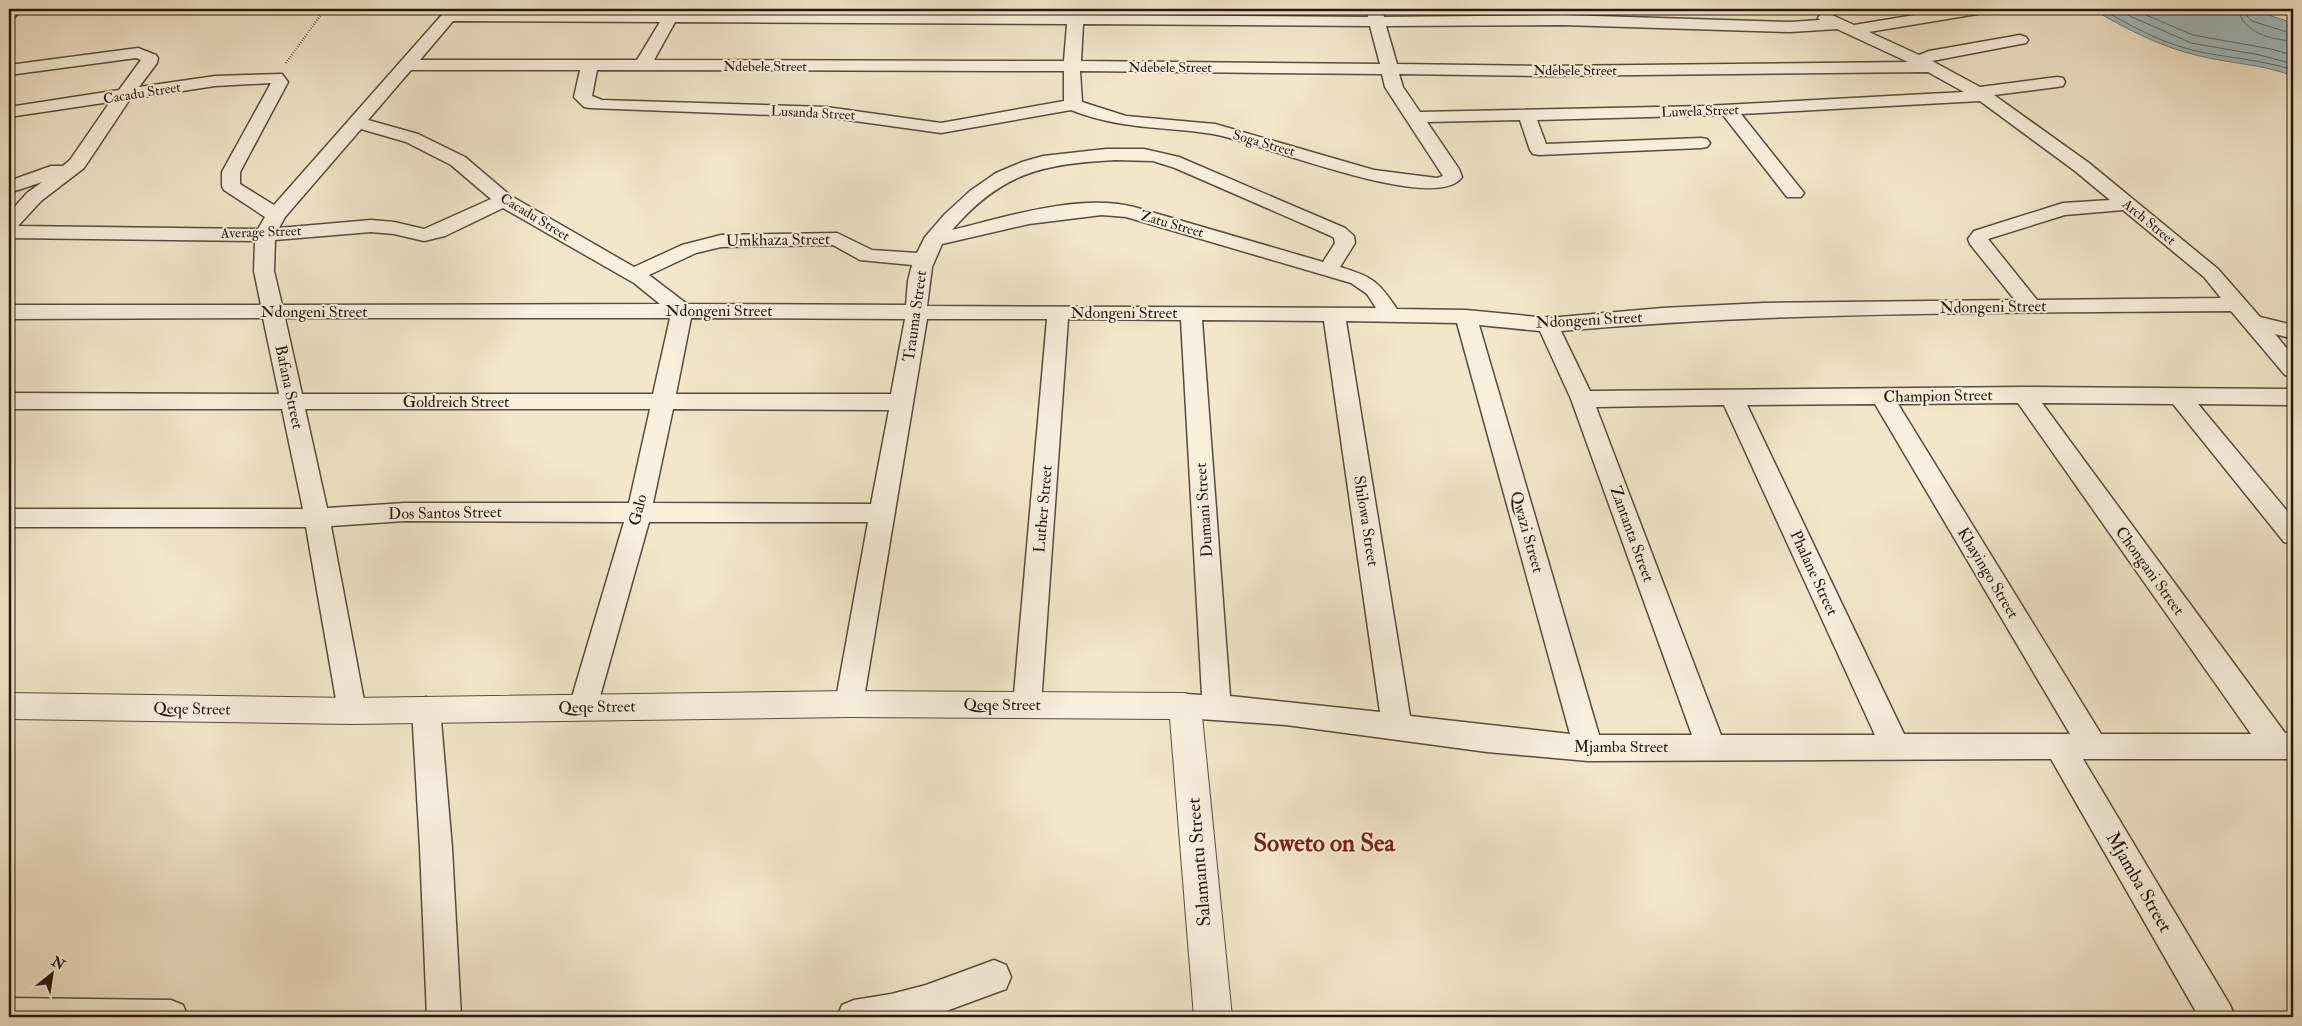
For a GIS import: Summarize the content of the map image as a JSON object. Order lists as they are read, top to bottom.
{
  "streets": {
    "street": [
      "Ndebele Street",
      "Cacadu Street",
      "Luwela Street",
      "Lusanda Street",
      "Soga Street",
      "Arch Street",
      "Zatu Street",
      "Average Street",
      "Umkhaza Street",
      "Ndongeni Street",
      "Trauma Street",
      "Bafana Street",
      "Champion Street",
      "Goldreich Street",
      "Luther Street",
      "Galo",
      "Dumani Street",
      "Dos Santos Street",
      "Shilowa Street",
      "Qwazi Street",
      "Zantanta Street",
      "Chongani Street",
      "Phalane Street",
      "Khayingo Street",
      "Qeqe Street",
      "Mjamba Street",
      "Salamantu Street"
    ]
  },
  "crossings": [
    ["Ndebele Street", "Lusanda Street"],
    ["Ndebele Street", "Arch Street"],
    ["Ndebele Street", "Bafana Street"],
    ["Cacadu Street", "Average Street"],
    ["Cacadu Street", "Umkhaza Street"],
    ["Cacadu Street", "Ndongeni Street"],
    ["Cacadu Street", "Bafana Street"],
    ["Cacadu Street", "Galo"],
    ["Luwela Street", "Soga Street"],
    ["Luwela Street", "Arch Street"],
    ["Lusanda Street", "Soga Street"],
    ["Arch Street", "Ndongeni Street"],
    ["Zatu Street", "Ndongeni Street"],
    ["Zatu Street", "Trauma Street"],
    ["Average Street", "Bafana Street"],
    ["Umkhaza Street", "Trauma Street"],
    ["Ndongeni Street", "Trauma Street"],
    ["Ndongeni Street", "Bafana Street"],
    ["Ndongeni Street", "Luther Street"],
    ["Ndongeni Street", "Galo"],
    ["Ndongeni Street", "Dumani Street"],
    ["Ndongeni Street", "Shilowa Street"],
    ["Ndongeni Street", "Qwazi Street"],
    ["Ndongeni Street", "Zantanta Street"],
    ["Trauma Street", "Goldreich Street"],
    ["Trauma Street", "Dos Santos Street"],
    ["Trauma Street", "Qeqe Street"],
    ["Bafana Street", "Goldreich Street"],
    ["Bafana Street", "Dos Santos Street"],
    ["Bafana Street", "Qeqe Street"],
    ["Champion Street", "Zantanta Street"],
    ["Champion Street", "Chongani Street"],
    ["Champion Street", "Phalane Street"],
    ["Champion Street", "Khayingo Street"],
    ["Goldreich Street", "Galo"],
    ["Luther Street", "Qeqe Street"],
    ["Galo", "Dos Santos Street"],
    ["Galo", "Qeqe Street"],
    ["Dumani Street", "Qeqe Street"],
    ["Dumani Street", "Mjamba Street"],
    ["Dumani Street", "Salamantu Street"],
    ["Shilowa Street", "Mjamba Street"],
    ["Qwazi Street", "Mjamba Street"],
    ["Zantanta Street", "Mjamba Street"],
    ["Chongani Street", "Mjamba Street"],
    ["Phalane Street", "Mjamba Street"],
    ["Khayingo Street", "Mjamba Street"],
    ["Qeqe Street", "Mjamba Street"],
    ["Qeqe Street", "Salamantu Street"],
    ["Mjamba Street", "Salamantu Street"]
  ],
  "districts": ["Soweto on Sea"],
  "north": "top right"
}
